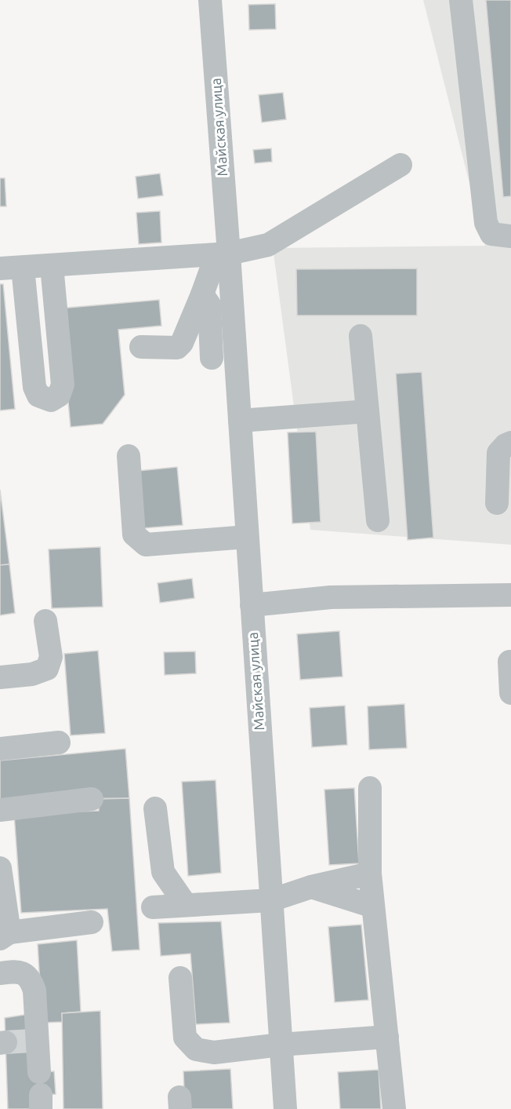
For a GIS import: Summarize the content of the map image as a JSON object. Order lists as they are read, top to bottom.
{
  "streets": {
    "street": ["Майская улица"]
  }
}
